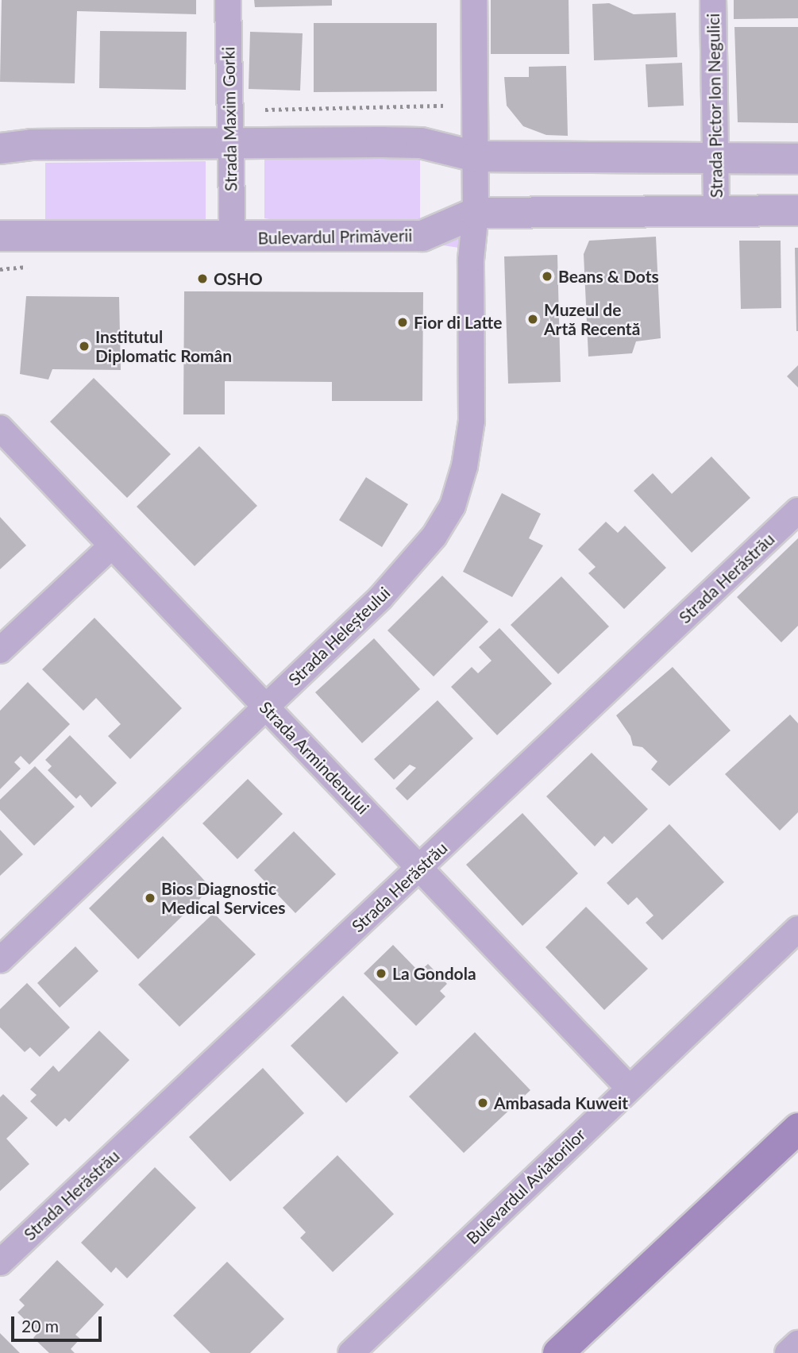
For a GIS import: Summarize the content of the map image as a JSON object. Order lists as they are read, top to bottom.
{
  "streets": {
    "street": [
      "Strada Pictor Ion Negulici",
      "Strada Maxim Gorki",
      "Bulevardul Primăverii",
      "Strada Herăstrău",
      "Strada Heleșteului",
      "Strada Armindenului",
      "Bulevardul Aviatorilor"
    ]
  },
  "crossings": [
    ["Strada Pictor Ion Negulici", "Bulevardul Primăverii"],
    ["Strada Maxim Gorki", "Bulevardul Primăverii"],
    ["Bulevardul Primăverii", "Strada Heleșteului"],
    ["Strada Herăstrău", "Strada Armindenului"],
    ["Strada Heleșteului", "Strada Armindenului"],
    ["Strada Armindenului", "Bulevardul Aviatorilor"]
  ],
  "places": [
    "Beans & Dots",
    "OSHO",
    "Muzeul de Artă Recentă",
    "Fior di Latte",
    "Institutul Diplomatic Român",
    "Bios Diagnostic Medical Services",
    "La Gondola",
    "Ambasada Kuweit"
  ],
  "scale_bar": "20 m"
}
